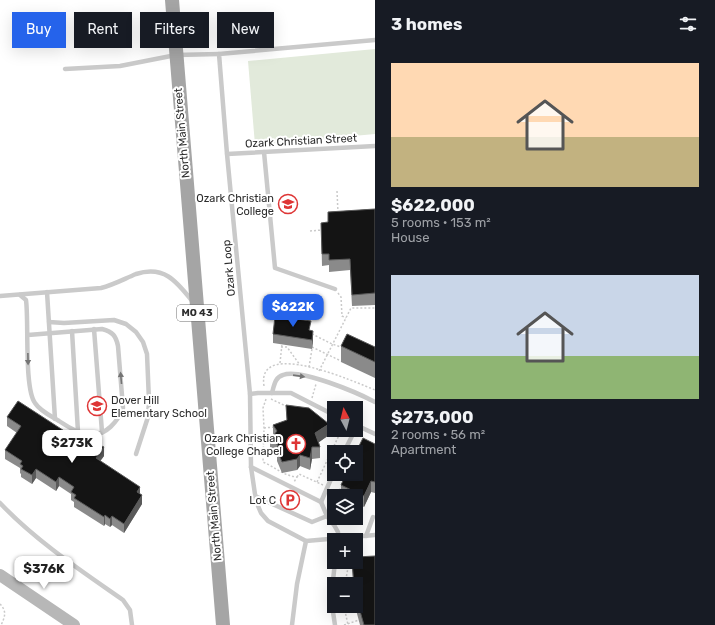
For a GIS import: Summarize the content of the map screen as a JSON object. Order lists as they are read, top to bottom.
{
  "streets": {
    "main road": ["North Main Street", "MO 43"],
    "lane": ["Ozark Christian Street", "Ozark Loop"]
  },
  "crossings": [
    ["Ozark Christian Street", "Ozark Loop"]
  ],
  "places": {
    "school or university": ["Ozark Christian College", "Dover Hill Elementary School"],
    "church": ["Ozark Christian College Chapel"],
    "parking": ["Lot C"]
  },
  "north": "top",
  "page": {
    "heading": "3 homes",
    "chip": [
      "Buy",
      "Rent",
      "Filters",
      "New"
    ],
    "list": [
      {
        "name": "$622,000",
        "note": "5 rooms · 153 m² · House"
      },
      {
        "name": "$273,000",
        "note": "2 rooms · 56 m² · Apartment"
      }
    ],
    "price": ["$622K", "$273K", "$376K"],
    "map_buttons": ["+", "−"]
  }
}
